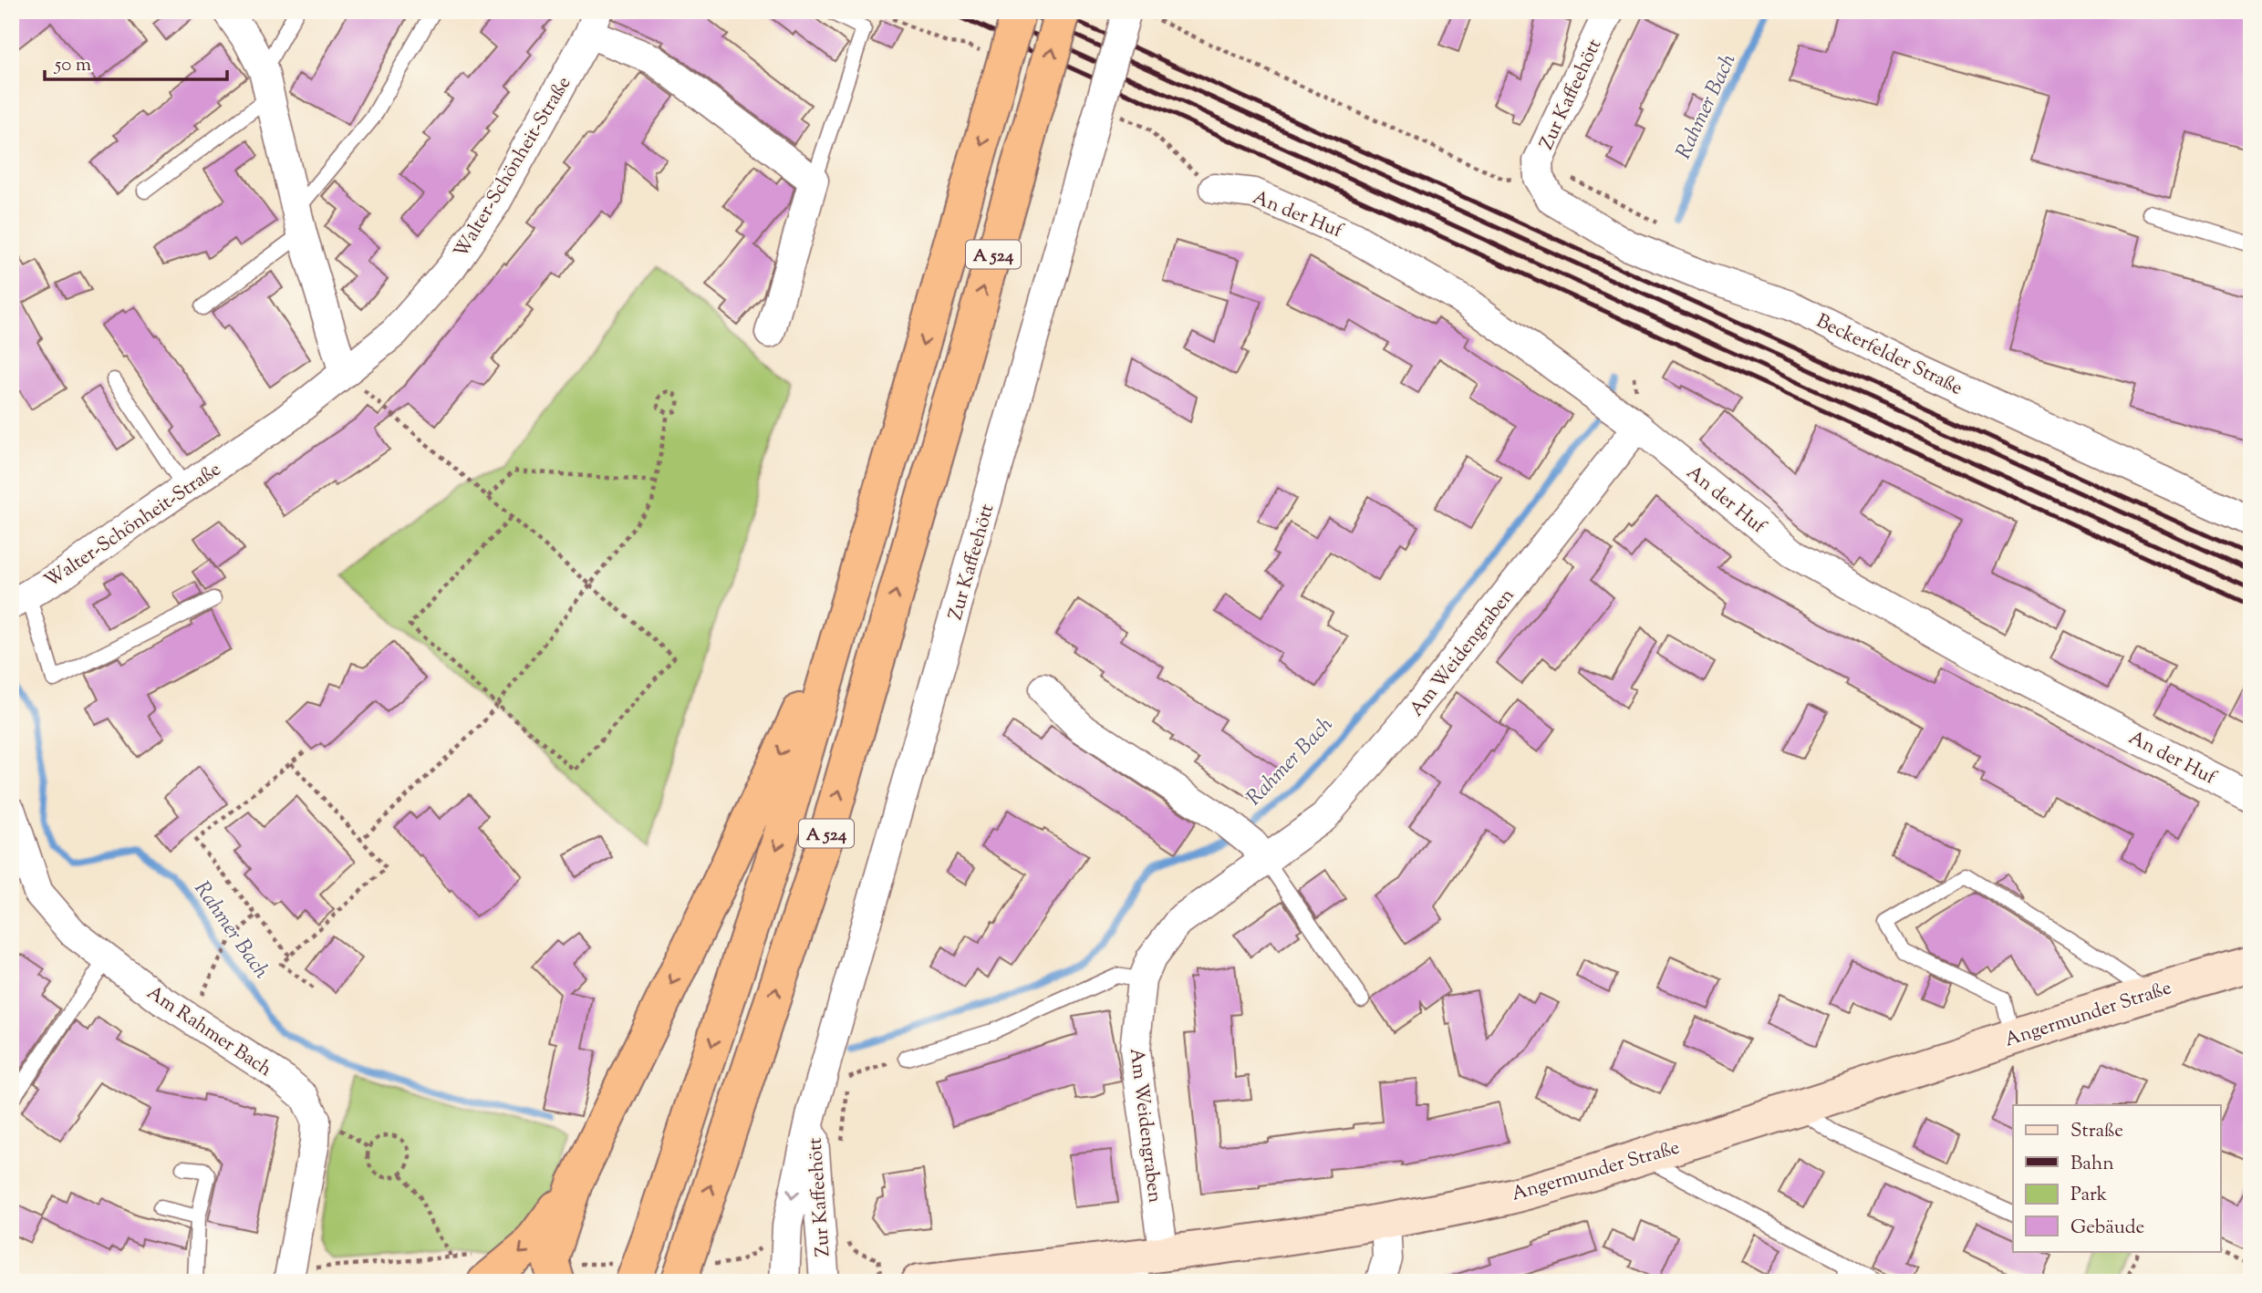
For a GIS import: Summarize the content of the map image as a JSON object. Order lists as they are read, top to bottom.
{
  "streets": {
    "highway": ["A 524"],
    "main road": ["Angermunder Straße"],
    "street": [
      "Zur Kaffeehött",
      "Walter-Schönheit-Straße",
      "An der Huf",
      "Beckerfelder Straße",
      "Am Weidengraben",
      "Am Rahmer Bach"
    ]
  },
  "crossings": [
    ["Zur Kaffeehött", "Beckerfelder Straße"],
    ["An der Huf", "Am Weidengraben"],
    ["Am Weidengraben", "Angermunder Straße"]
  ],
  "water": ["Rahmer Bach"],
  "legend": [
    "Straße",
    "Bahn",
    "Park",
    "Gebäude"
  ],
  "scale_bar": "50 m"
}
